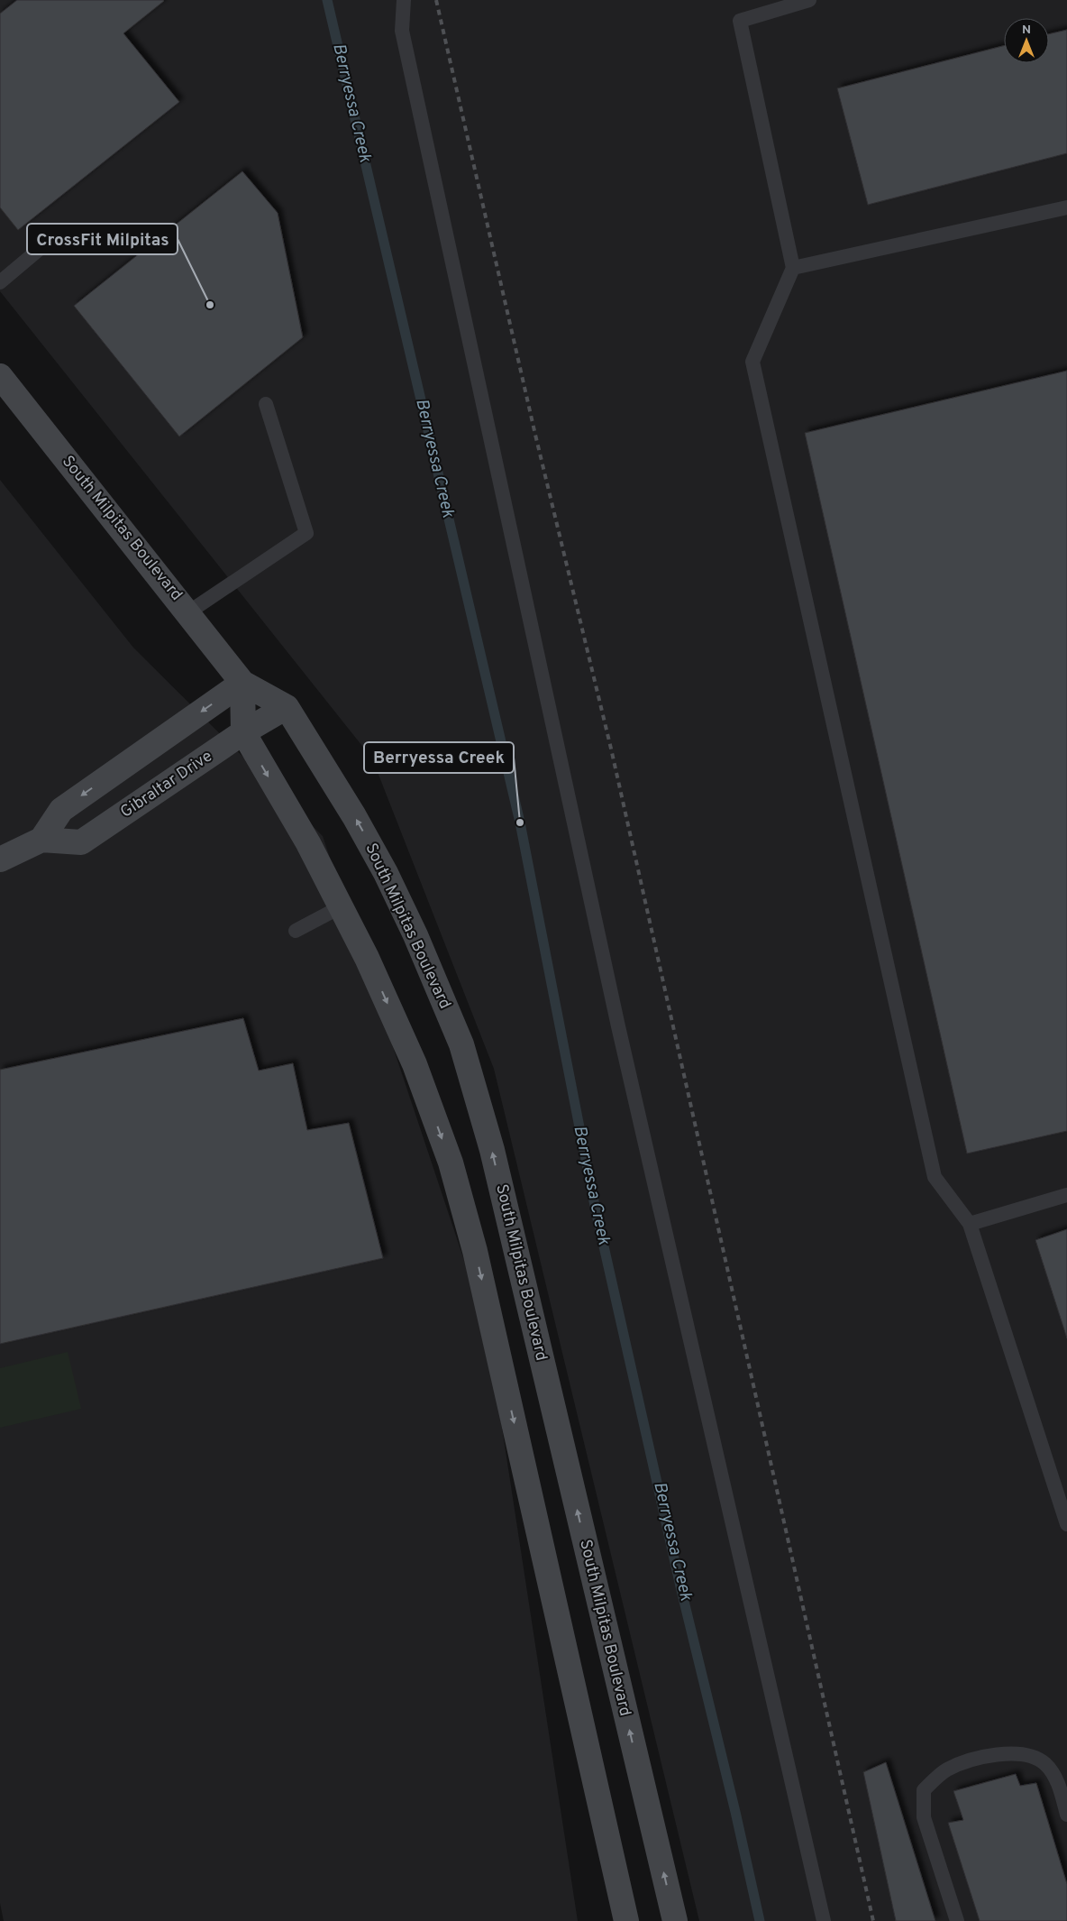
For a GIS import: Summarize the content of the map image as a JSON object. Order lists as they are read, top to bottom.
{
  "streets": {
    "main road": ["South Milpitas Boulevard", "Gibraltar Drive"]
  },
  "crossings": [
    ["South Milpitas Boulevard", "Gibraltar Drive"]
  ],
  "water": ["Berryessa Creek"],
  "places": ["CrossFit Milpitas", "Berryessa Creek"],
  "north": "top"
}
